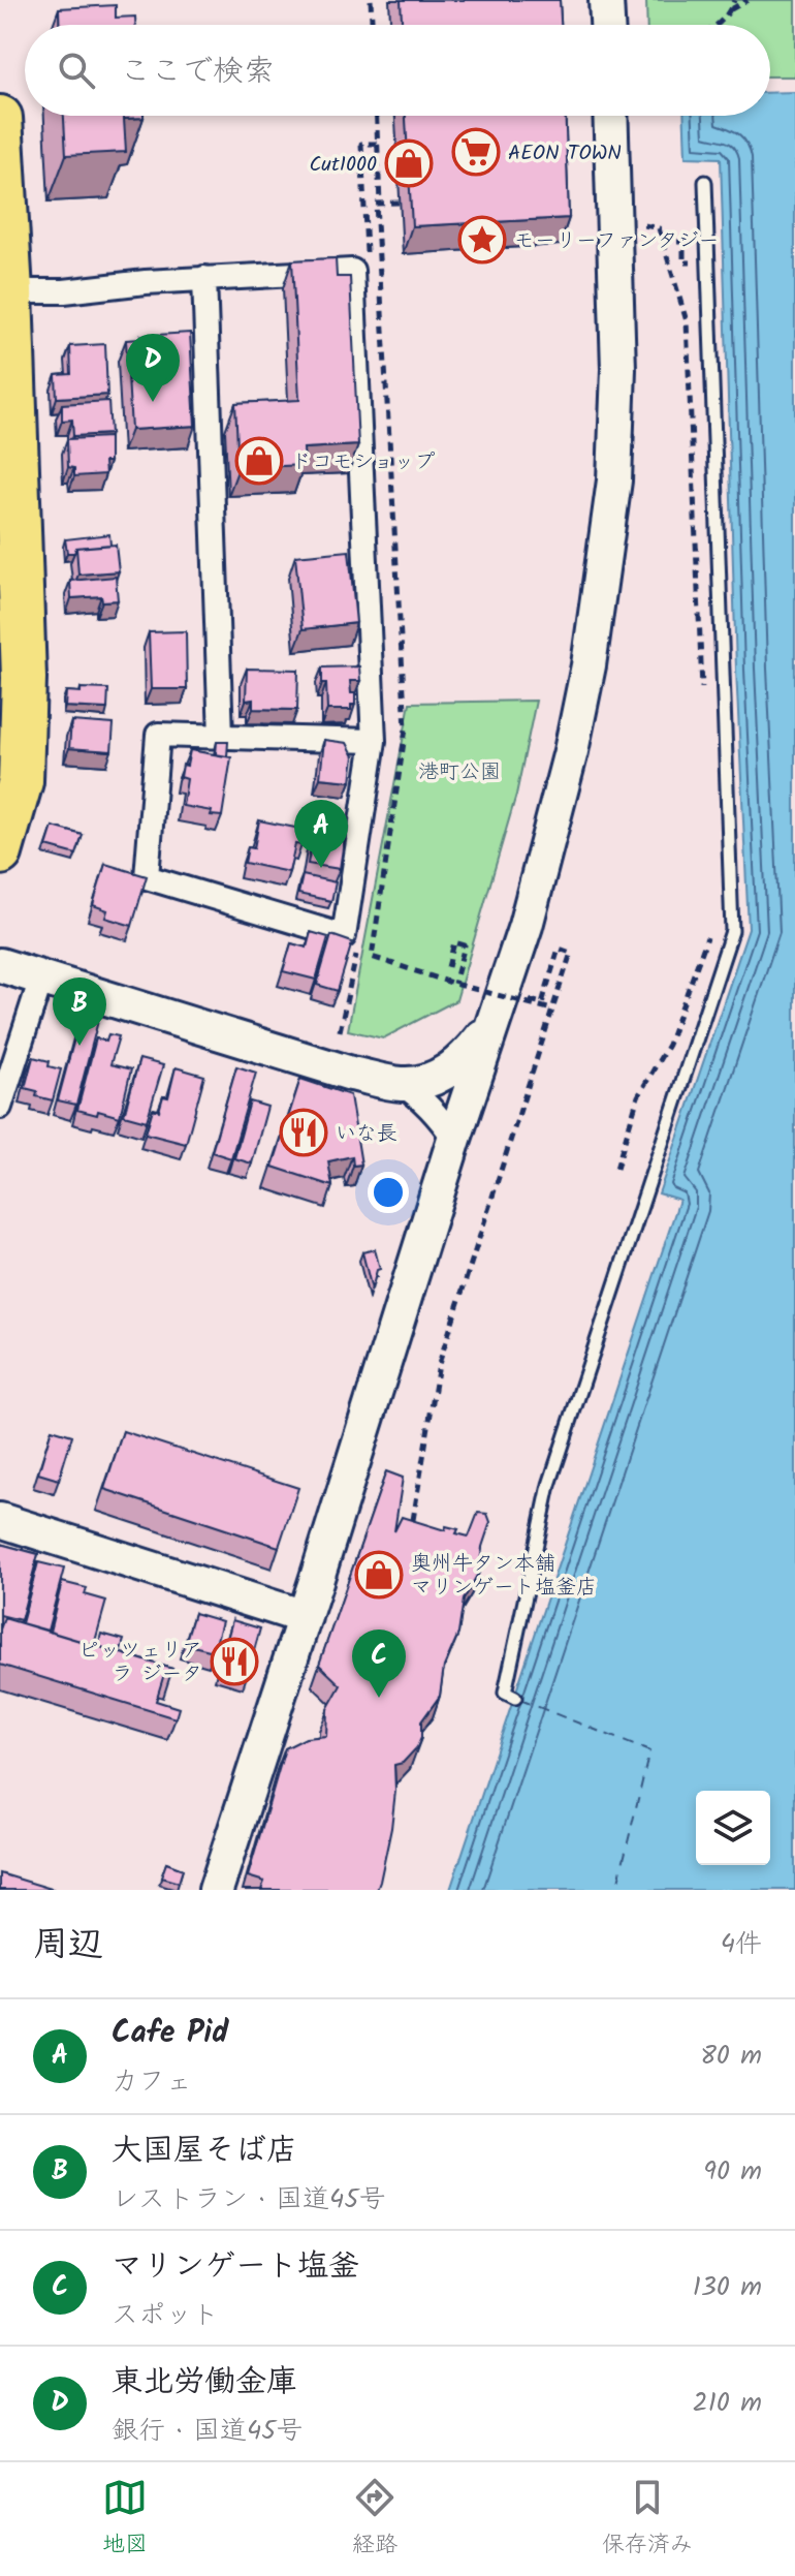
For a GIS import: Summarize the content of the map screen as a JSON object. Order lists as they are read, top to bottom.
{
  "parks": ["港町公園"],
  "places": {
    "supermarket": ["AEON TOWN"],
    "shop": ["Cut1000", "ドコモショップ", "奥州牛タン本舗 マリンゲート塩釜店"],
    "place": ["モーリーファンタジー"],
    "restaurant": ["いな長", "ピッツェリア ラ ジータ"]
  },
  "page": {
    "search": "ここで検索",
    "pins": [
      "D",
      "A",
      "B",
      "C"
    ],
    "heading": ["周辺", "4件"],
    "list": [
      {
        "mark": "A",
        "name": "Cafe Pid",
        "note": "カフェ",
        "value": "80 m"
      },
      {
        "mark": "B",
        "name": "大国屋そば店",
        "note": "レストラン · 国道45号",
        "value": "90 m"
      },
      {
        "mark": "C",
        "name": "マリンゲート塩釜",
        "note": "スポット",
        "value": "130 m"
      },
      {
        "mark": "D",
        "name": "東北労働金庫",
        "note": "銀行 · 国道45号",
        "value": "210 m"
      }
    ],
    "nav": ["地図", "経路", "保存済み"]
  }
}
